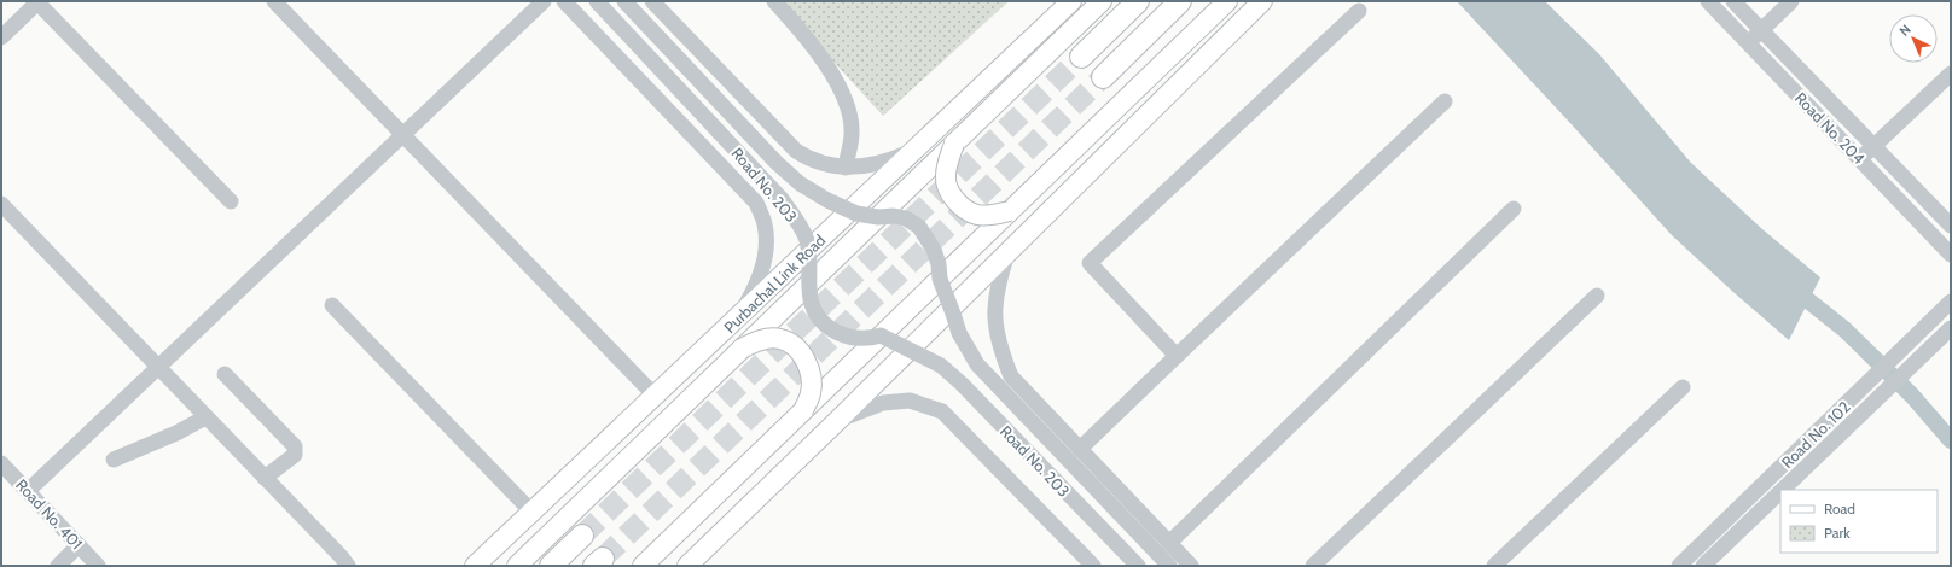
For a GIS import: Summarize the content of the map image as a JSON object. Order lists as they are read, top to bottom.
{
  "streets": {
    "main road": ["Purbachal Link Road"],
    "street": [
      "Road No. 204",
      "Road No. 203",
      "Road No. 102",
      "Road No. 401"
    ]
  },
  "crossings": [
    ["Road No. 203", "Purbachal Link Road"]
  ],
  "legend": ["Road", "Park"],
  "north": "top left"
}
